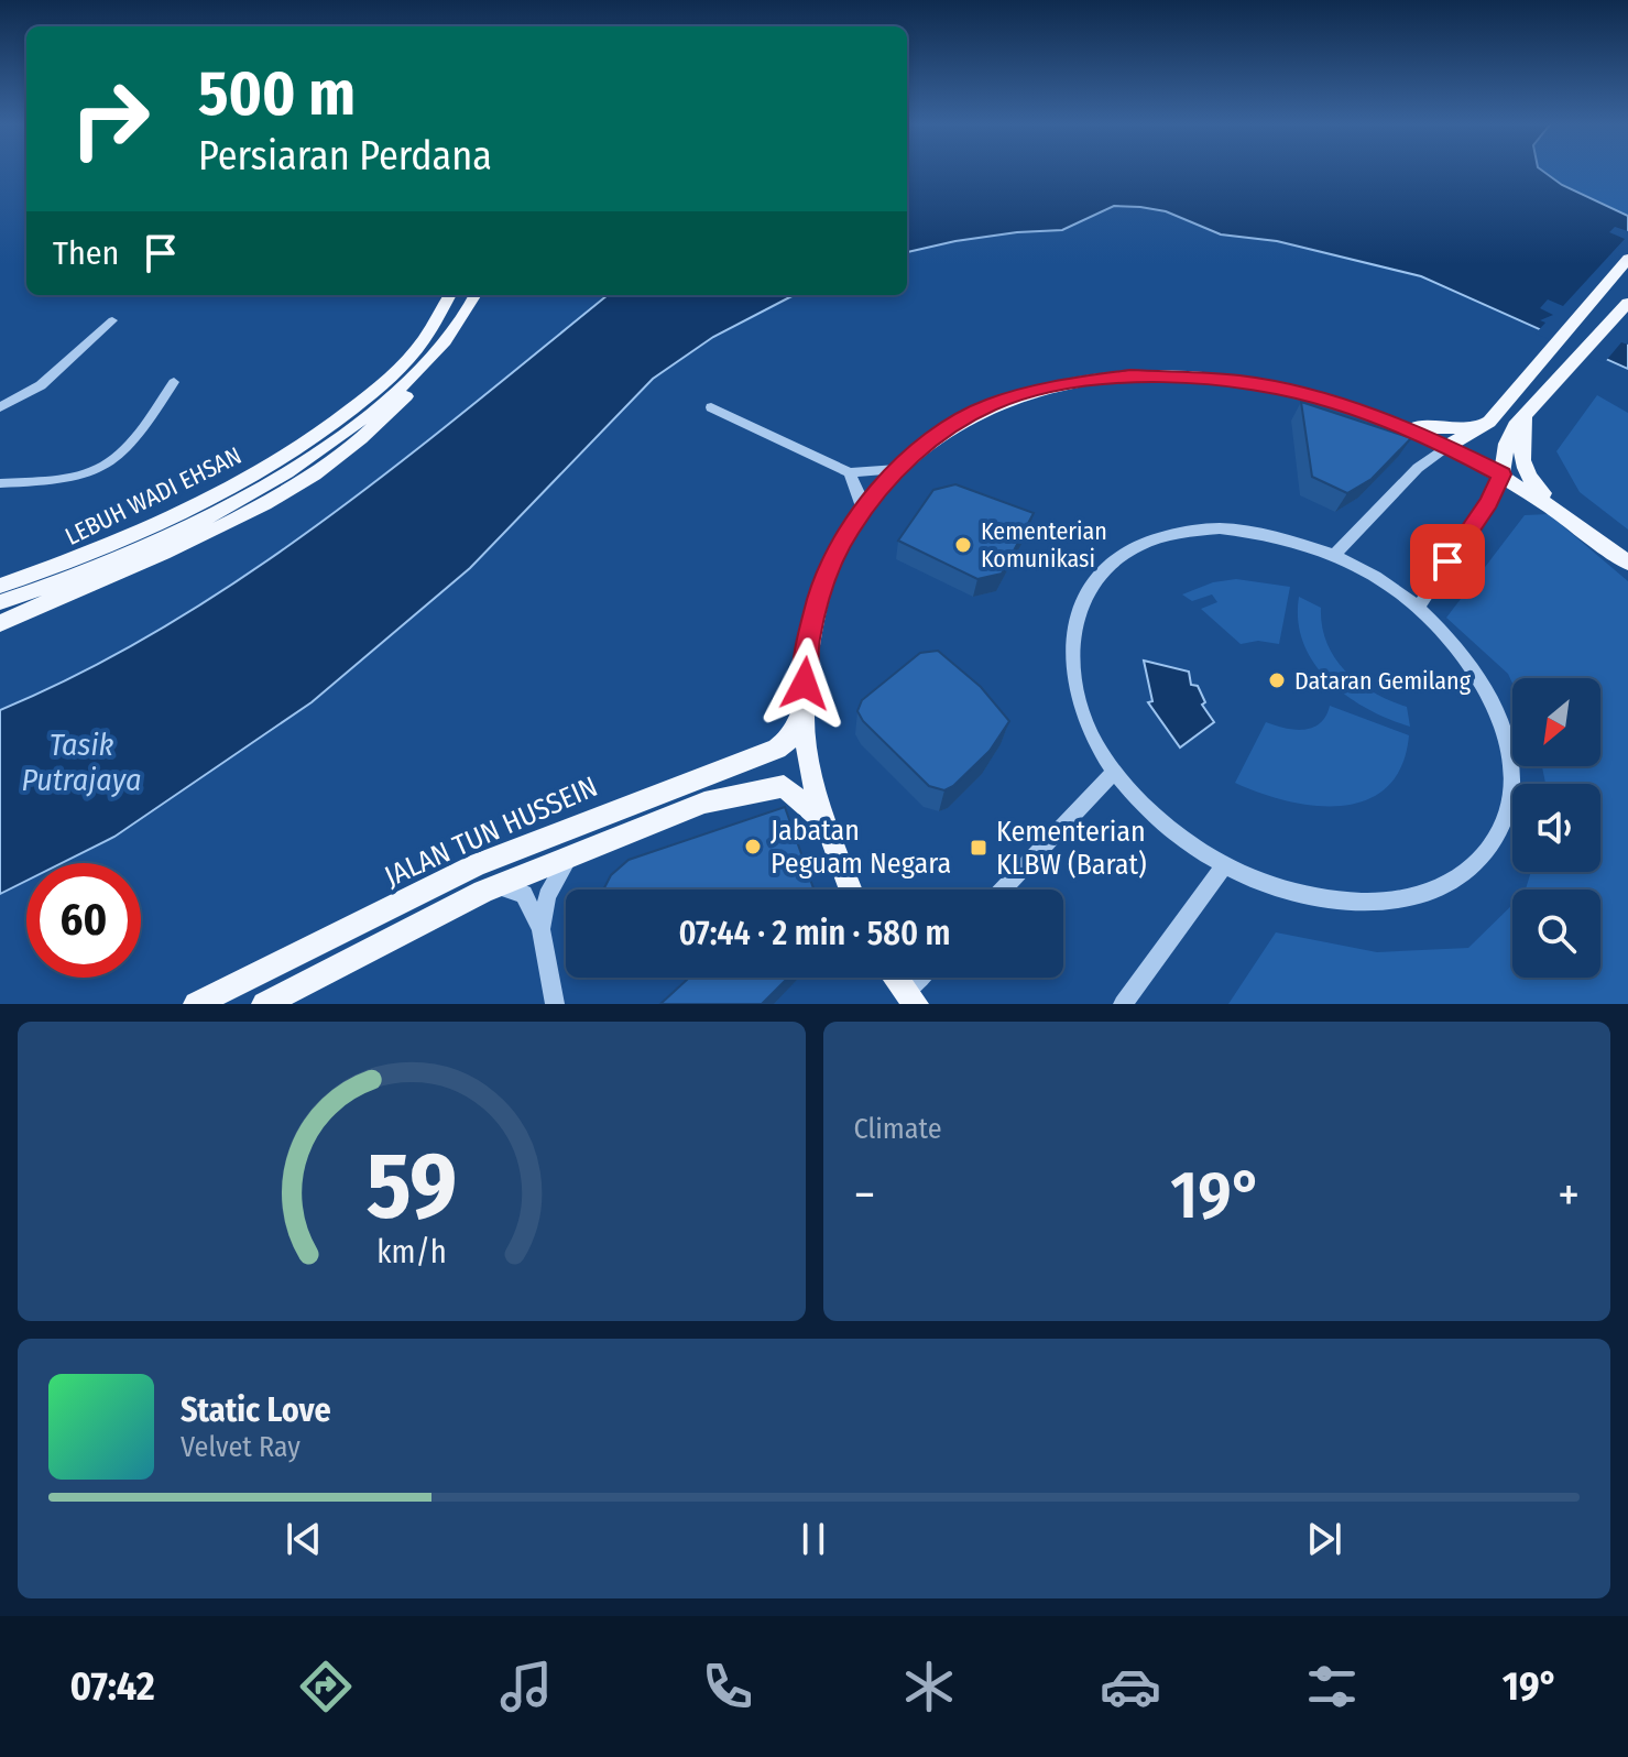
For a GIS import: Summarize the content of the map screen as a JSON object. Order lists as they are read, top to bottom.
{
  "streets": {
    "main road": ["LEBUH WADI EHSAN", "JALAN TUN HUSSEIN"]
  },
  "water": ["Tasik Putrajaya"],
  "places": {
    "other": ["Kementerian Komunikasi", "Dataran Gemilang", "Jabatan Peguam Negara"],
    "transit": ["Kementerian KLBW (Barat)"]
  },
  "north": "bottom left",
  "page": {
    "turn": ["500 m", "Persiaran Perdana"],
    "then": "Then",
    "limit": "60",
    "trip": "07:44 · 2 min · 580 m",
    "tile": "Climate",
    "heat": ["−", "19°", "+"],
    "song": ["Static Love", "Velvet Ray"],
    "tabs": ["07:42", "19°"],
    "gauge": ["59", "km/h"]
  }
}
